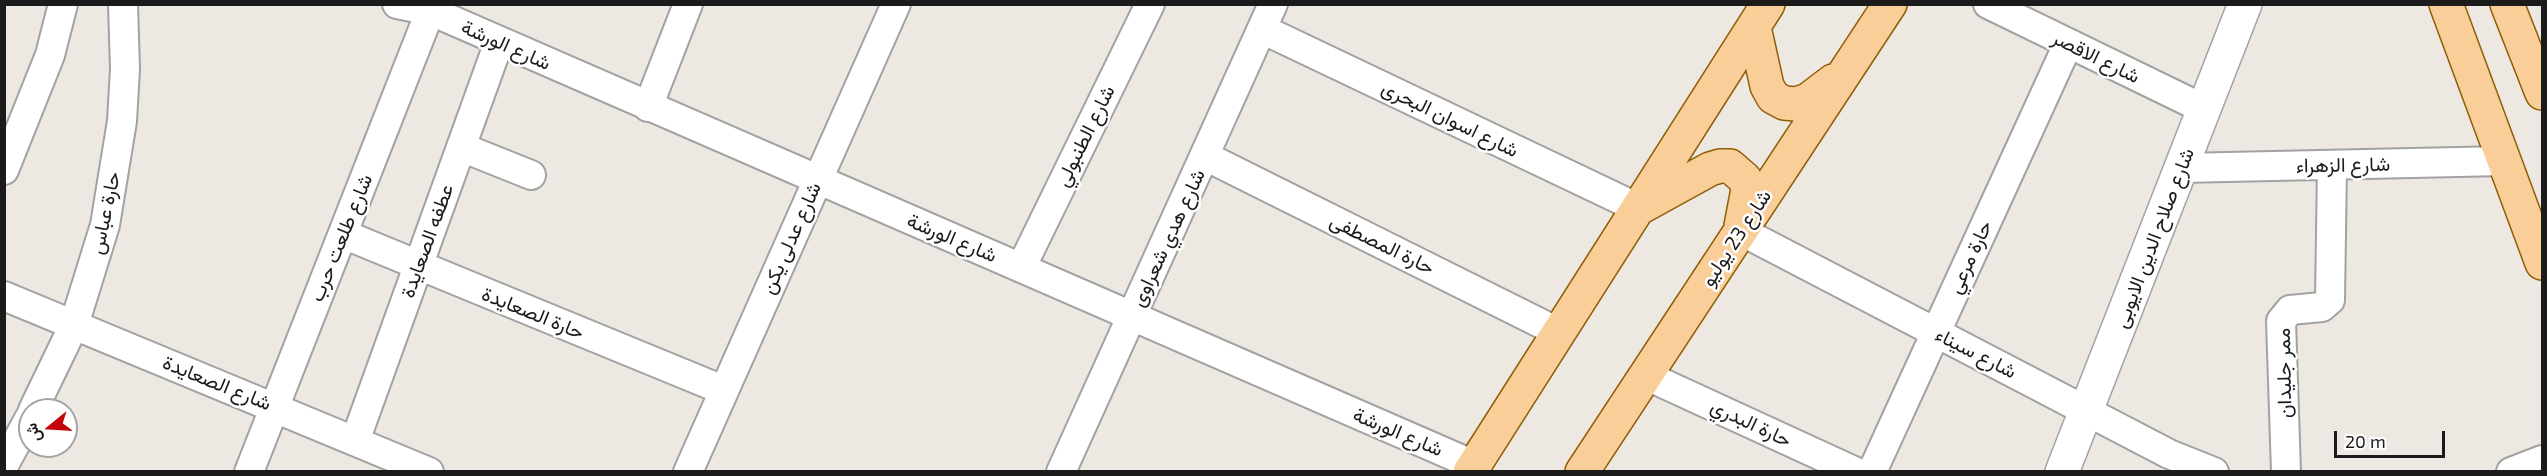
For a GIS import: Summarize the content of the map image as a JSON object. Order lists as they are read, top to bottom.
{
  "streets": {
    "main road": ["شارع 23 يوليو"],
    "street": [
      "شارع الورشة",
      "شارع الاقصر",
      "شارع اسوان البحرى",
      "شارع الطنبولي",
      "شارع الزهراء",
      "حارة عباس",
      "شارع طلعت حرب",
      "شارع عدلى يكن",
      "شارع هدي شعراوى",
      "شارع صلاح الدين الايوبى",
      "عطفه الصعايدة",
      "حارة المصطفى",
      "حارة مرعي",
      "حارة الصعايدة",
      "شارع سيناء",
      "ممر جليدان",
      "شارع الصعايدة",
      "حارة البدري"
    ]
  },
  "crossings": [
    ["شارع الورشة", "شارع الطنبولي"],
    ["شارع الورشة", "شارع طلعت حرب"],
    ["شارع الورشة", "شارع عدلى يكن"],
    ["شارع الورشة", "شارع هدي شعراوى"],
    ["شارع الورشة", "عطفه الصعايدة"],
    ["شارع الاقصر", "شارع صلاح الدين الايوبى"],
    ["شارع الاقصر", "حارة مرعي"],
    ["شارع اسوان البحرى", "شارع هدي شعراوى"],
    ["شارع الزهراء", "شارع صلاح الدين الايوبى"],
    ["شارع الزهراء", "ممر جليدان"],
    ["حارة عباس", "شارع الصعايدة"],
    ["شارع طلعت حرب", "حارة الصعايدة"],
    ["شارع طلعت حرب", "شارع الصعايدة"],
    ["شارع عدلى يكن", "حارة الصعايدة"],
    ["شارع هدي شعراوى", "حارة المصطفى"],
    ["شارع 23 يوليو", "شارع سيناء"],
    ["شارع 23 يوليو", "حارة البدري"],
    ["شارع صلاح الدين الايوبى", "شارع سيناء"],
    ["عطفه الصعايدة", "حارة الصعايدة"],
    ["عطفه الصعايدة", "شارع الصعايدة"],
    ["حارة مرعي", "شارع سيناء"]
  ],
  "scale_bar": "20 m",
  "north": "left"
}
